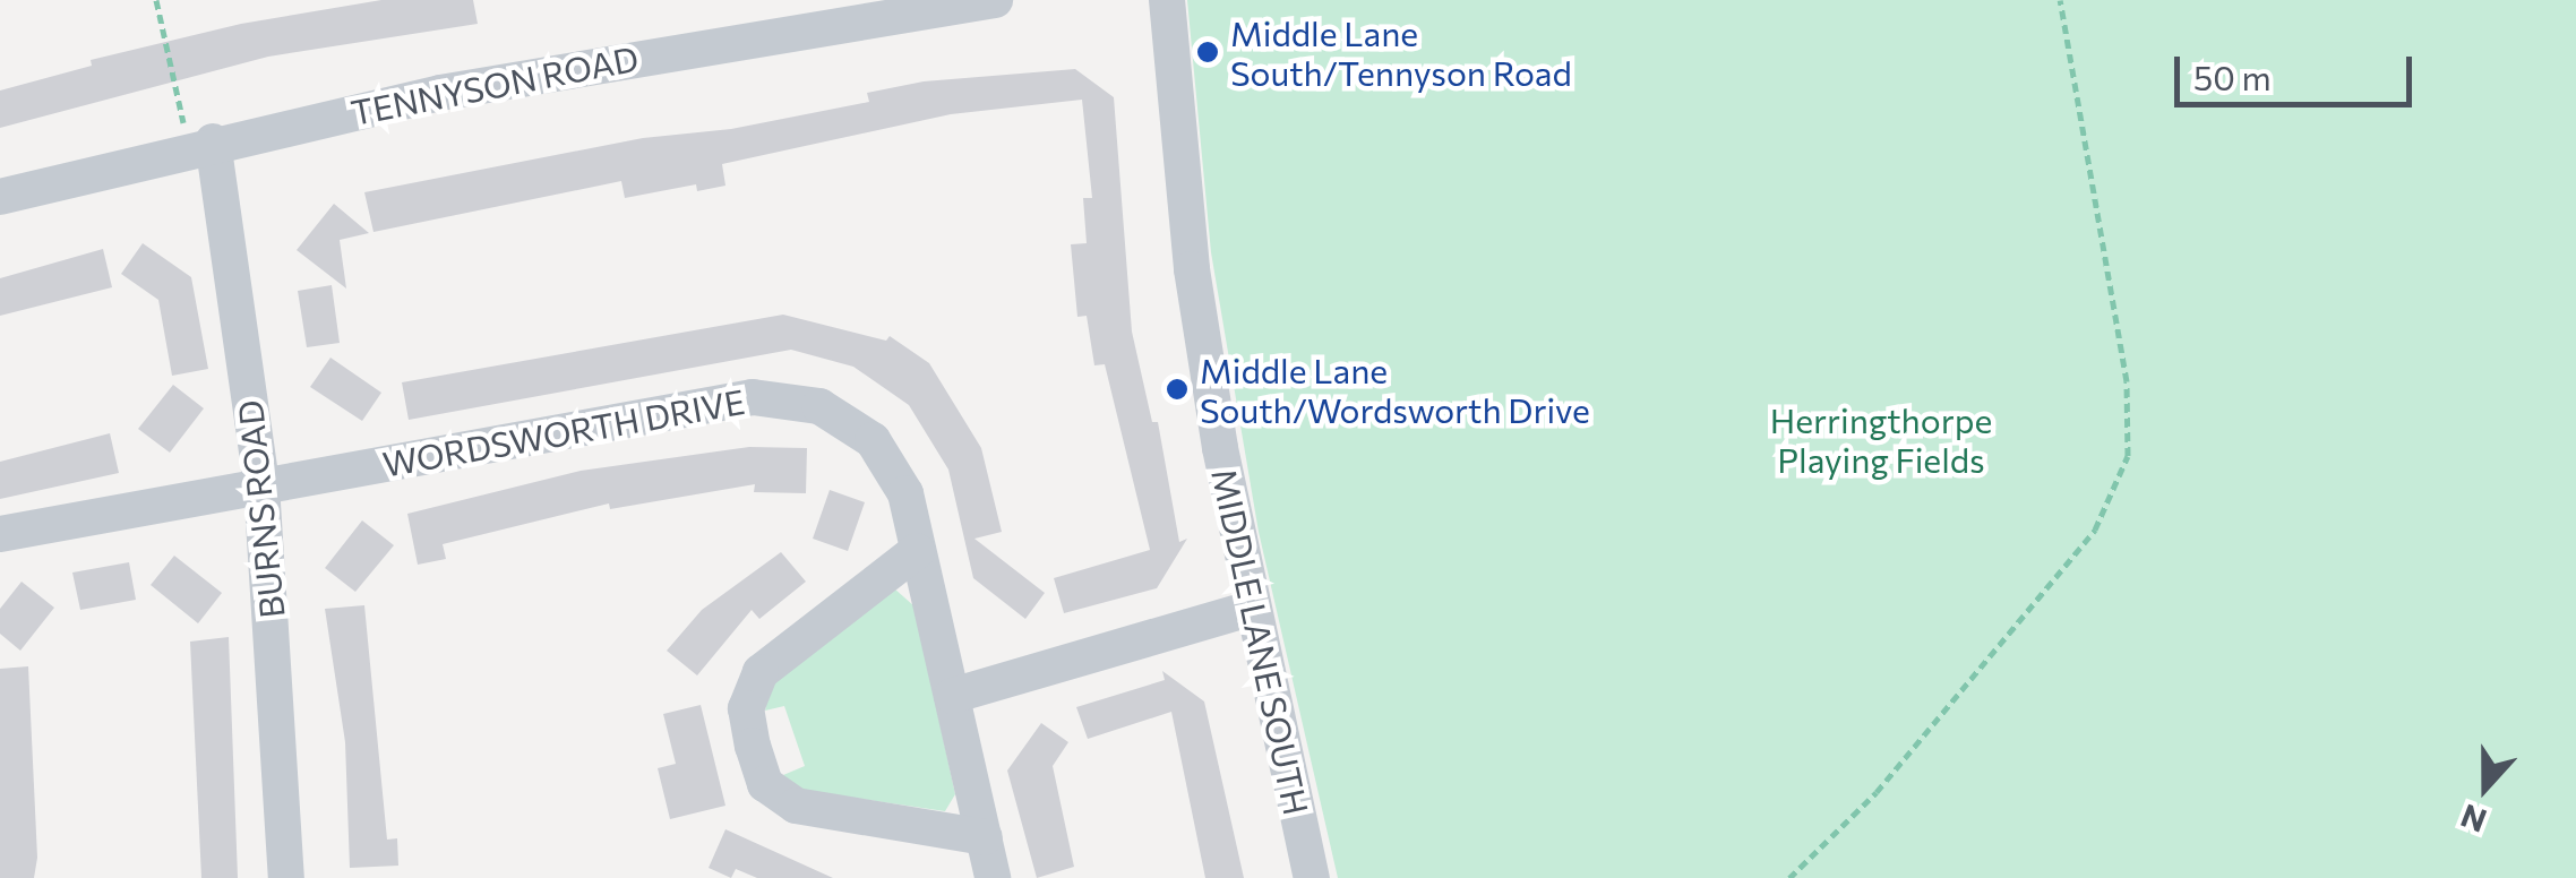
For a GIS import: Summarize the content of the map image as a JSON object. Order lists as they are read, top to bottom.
{
  "streets": {
    "street": [
      "TENNYSON ROAD",
      "WORDSWORTH DRIVE",
      "BURNS ROAD",
      "MIDDLE LANE SOUTH"
    ]
  },
  "crossings": [
    ["TENNYSON ROAD", "BURNS ROAD"],
    ["WORDSWORTH DRIVE", "BURNS ROAD"]
  ],
  "parks": ["Herringthorpe Playing Fields"],
  "places": ["Middle Lane South/Tennyson Road", "Middle Lane South/Wordsworth Drive"],
  "scale_bar": "50 m",
  "north": "bottom"
}
